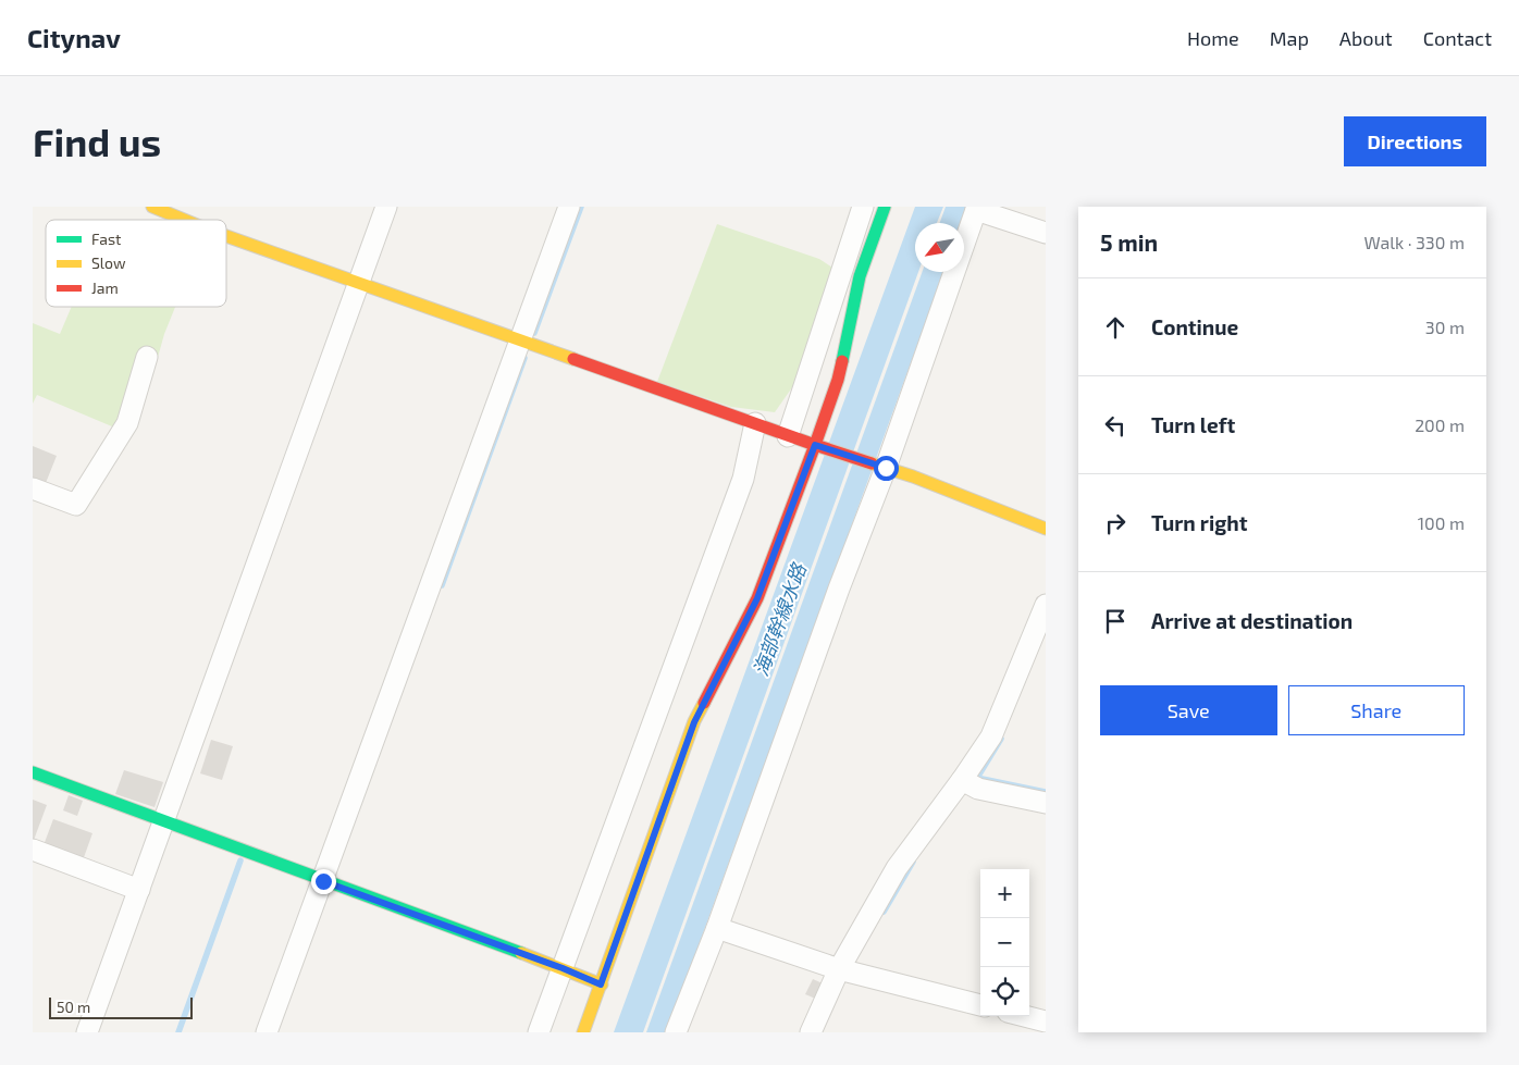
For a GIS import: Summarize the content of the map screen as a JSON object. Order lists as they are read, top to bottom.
{
  "water": ["海部幹線水路"],
  "legend": ["Fast", "Slow", "Jam"],
  "scale_bar": "50 m",
  "north": "bottom left",
  "page": {
    "header": "Citynav",
    "nav": [
      "Home",
      "Map",
      "About",
      "Contact"
    ],
    "buttons": [
      "Directions",
      ["Save", "Share"]
    ],
    "title": "Find us",
    "heading": ["5 min", "Walk · 330 m"],
    "list": [
      ["Continue", "30 m"],
      ["Turn left", "200 m"],
      ["Turn right", "100 m"],
      "Arrive at destination"
    ],
    "map_buttons": ["+", "−"],
    "scale": "50 m"
  }
}
